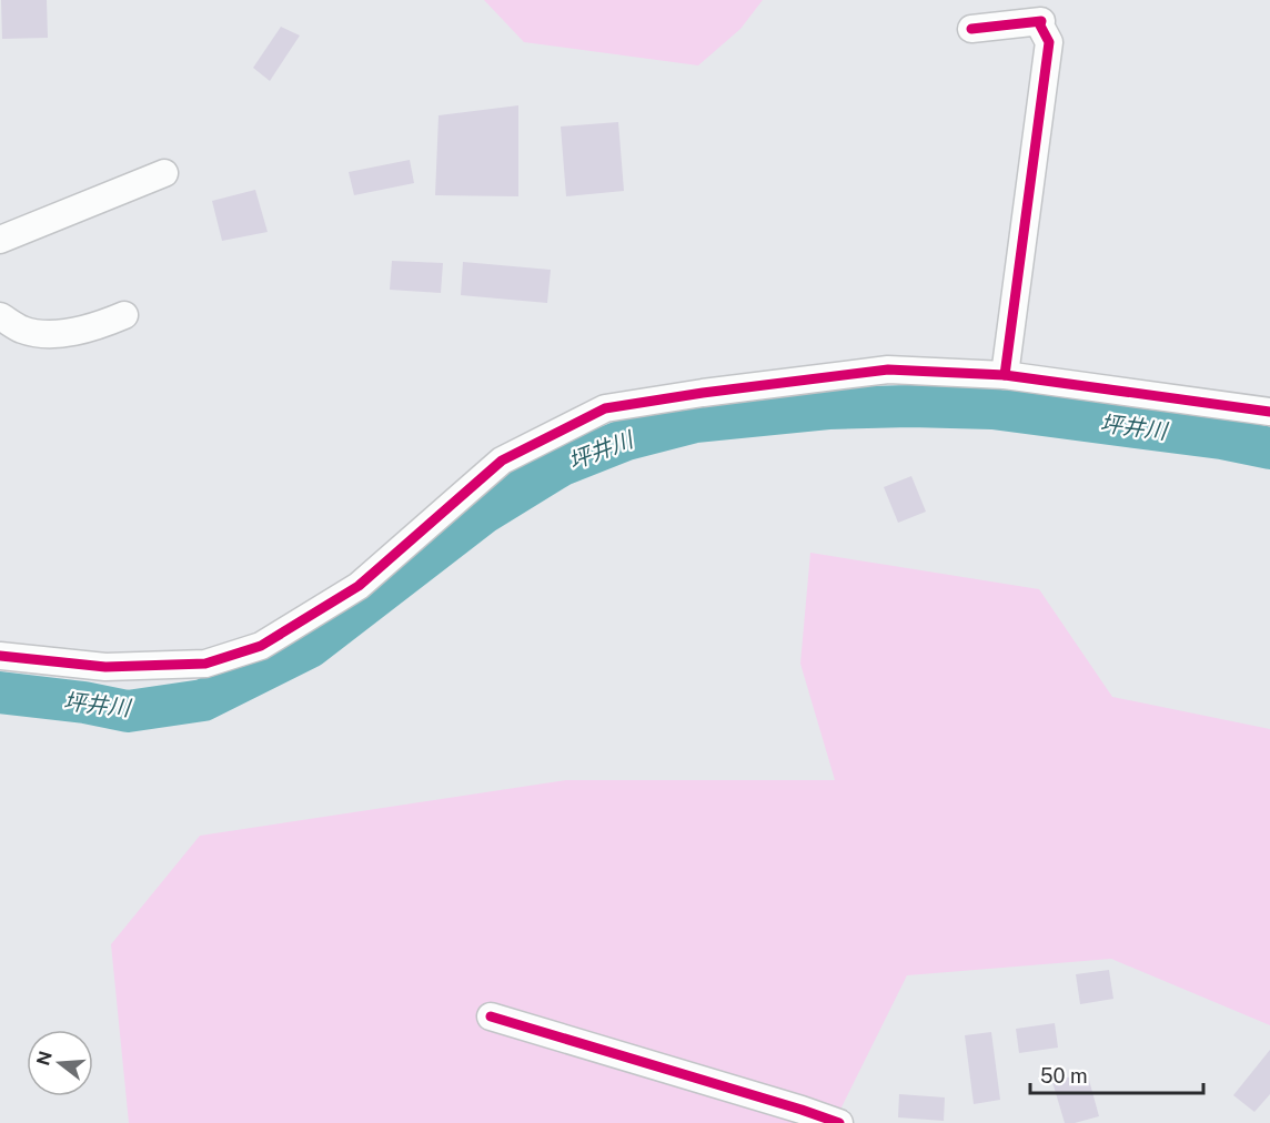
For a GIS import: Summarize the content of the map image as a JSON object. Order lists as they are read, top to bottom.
{
  "water": ["坪井川"],
  "scale_bar": "50 m",
  "north": "left"
}
